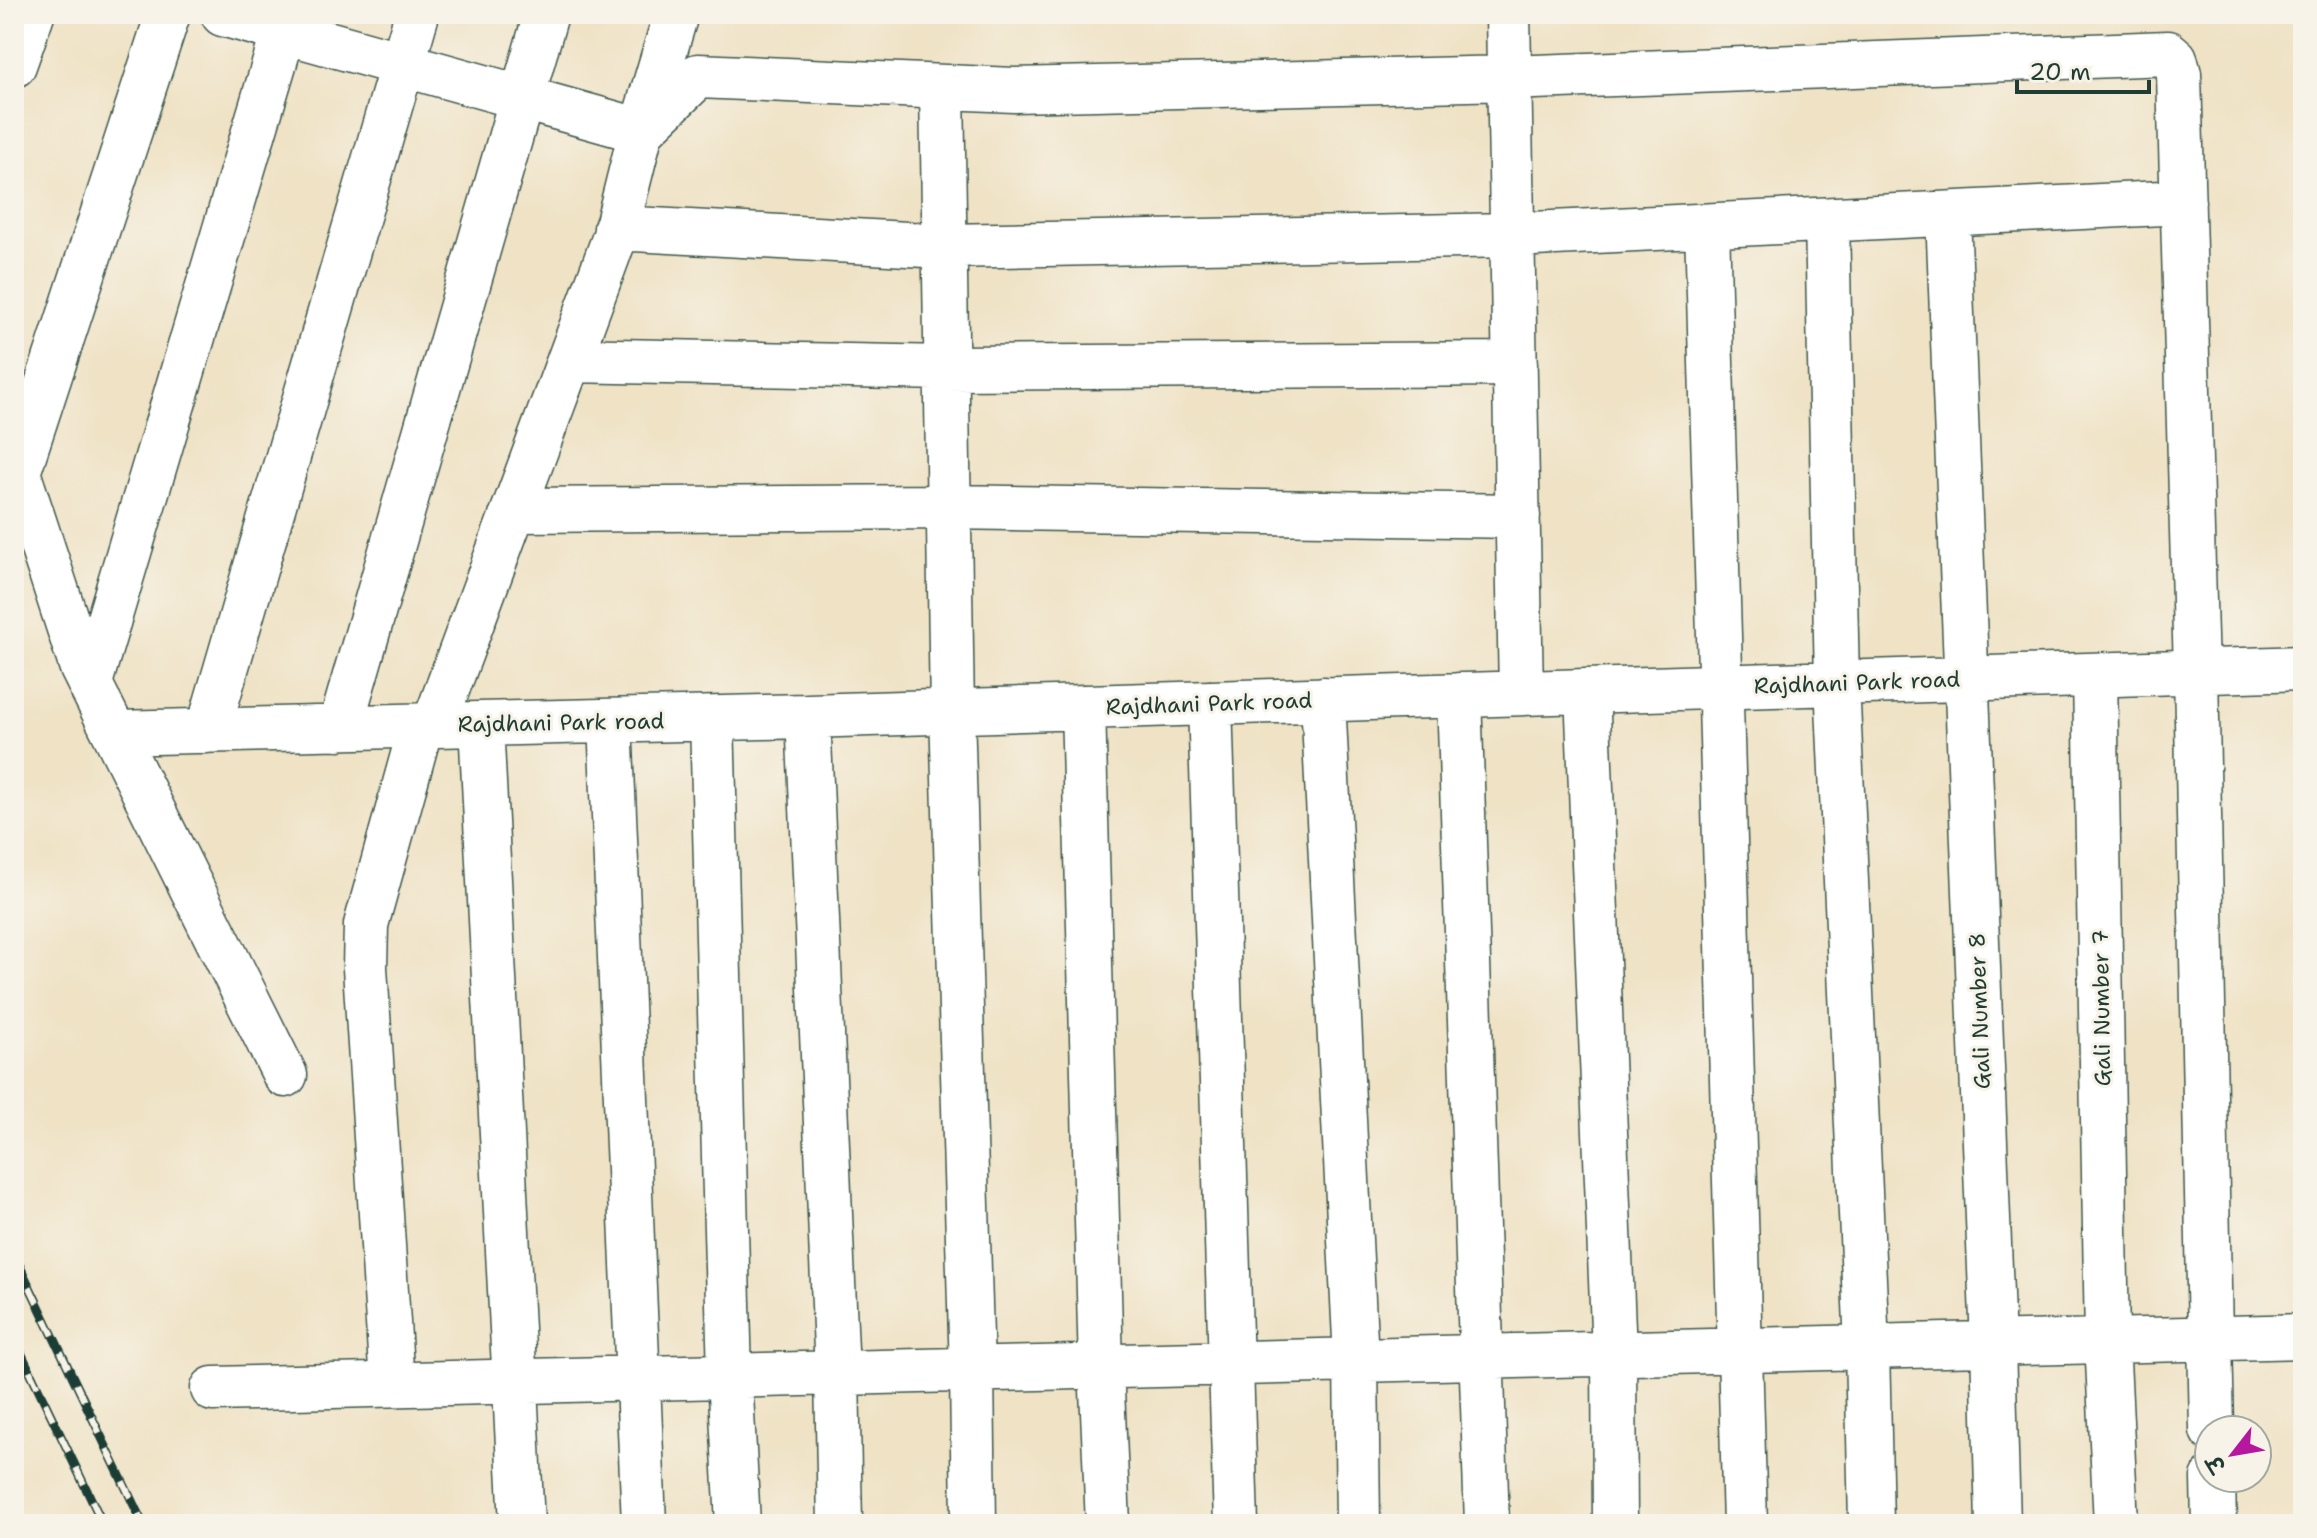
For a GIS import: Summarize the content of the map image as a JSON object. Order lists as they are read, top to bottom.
{
  "streets": {
    "street": ["Rajdhani Park road", "Gali Number 7", "Gali Number 8"]
  },
  "crossings": [
    ["Rajdhani Park road", "Gali Number 7"],
    ["Rajdhani Park road", "Gali Number 8"]
  ],
  "scale_bar": "20 m",
  "north": "bottom left"
}
